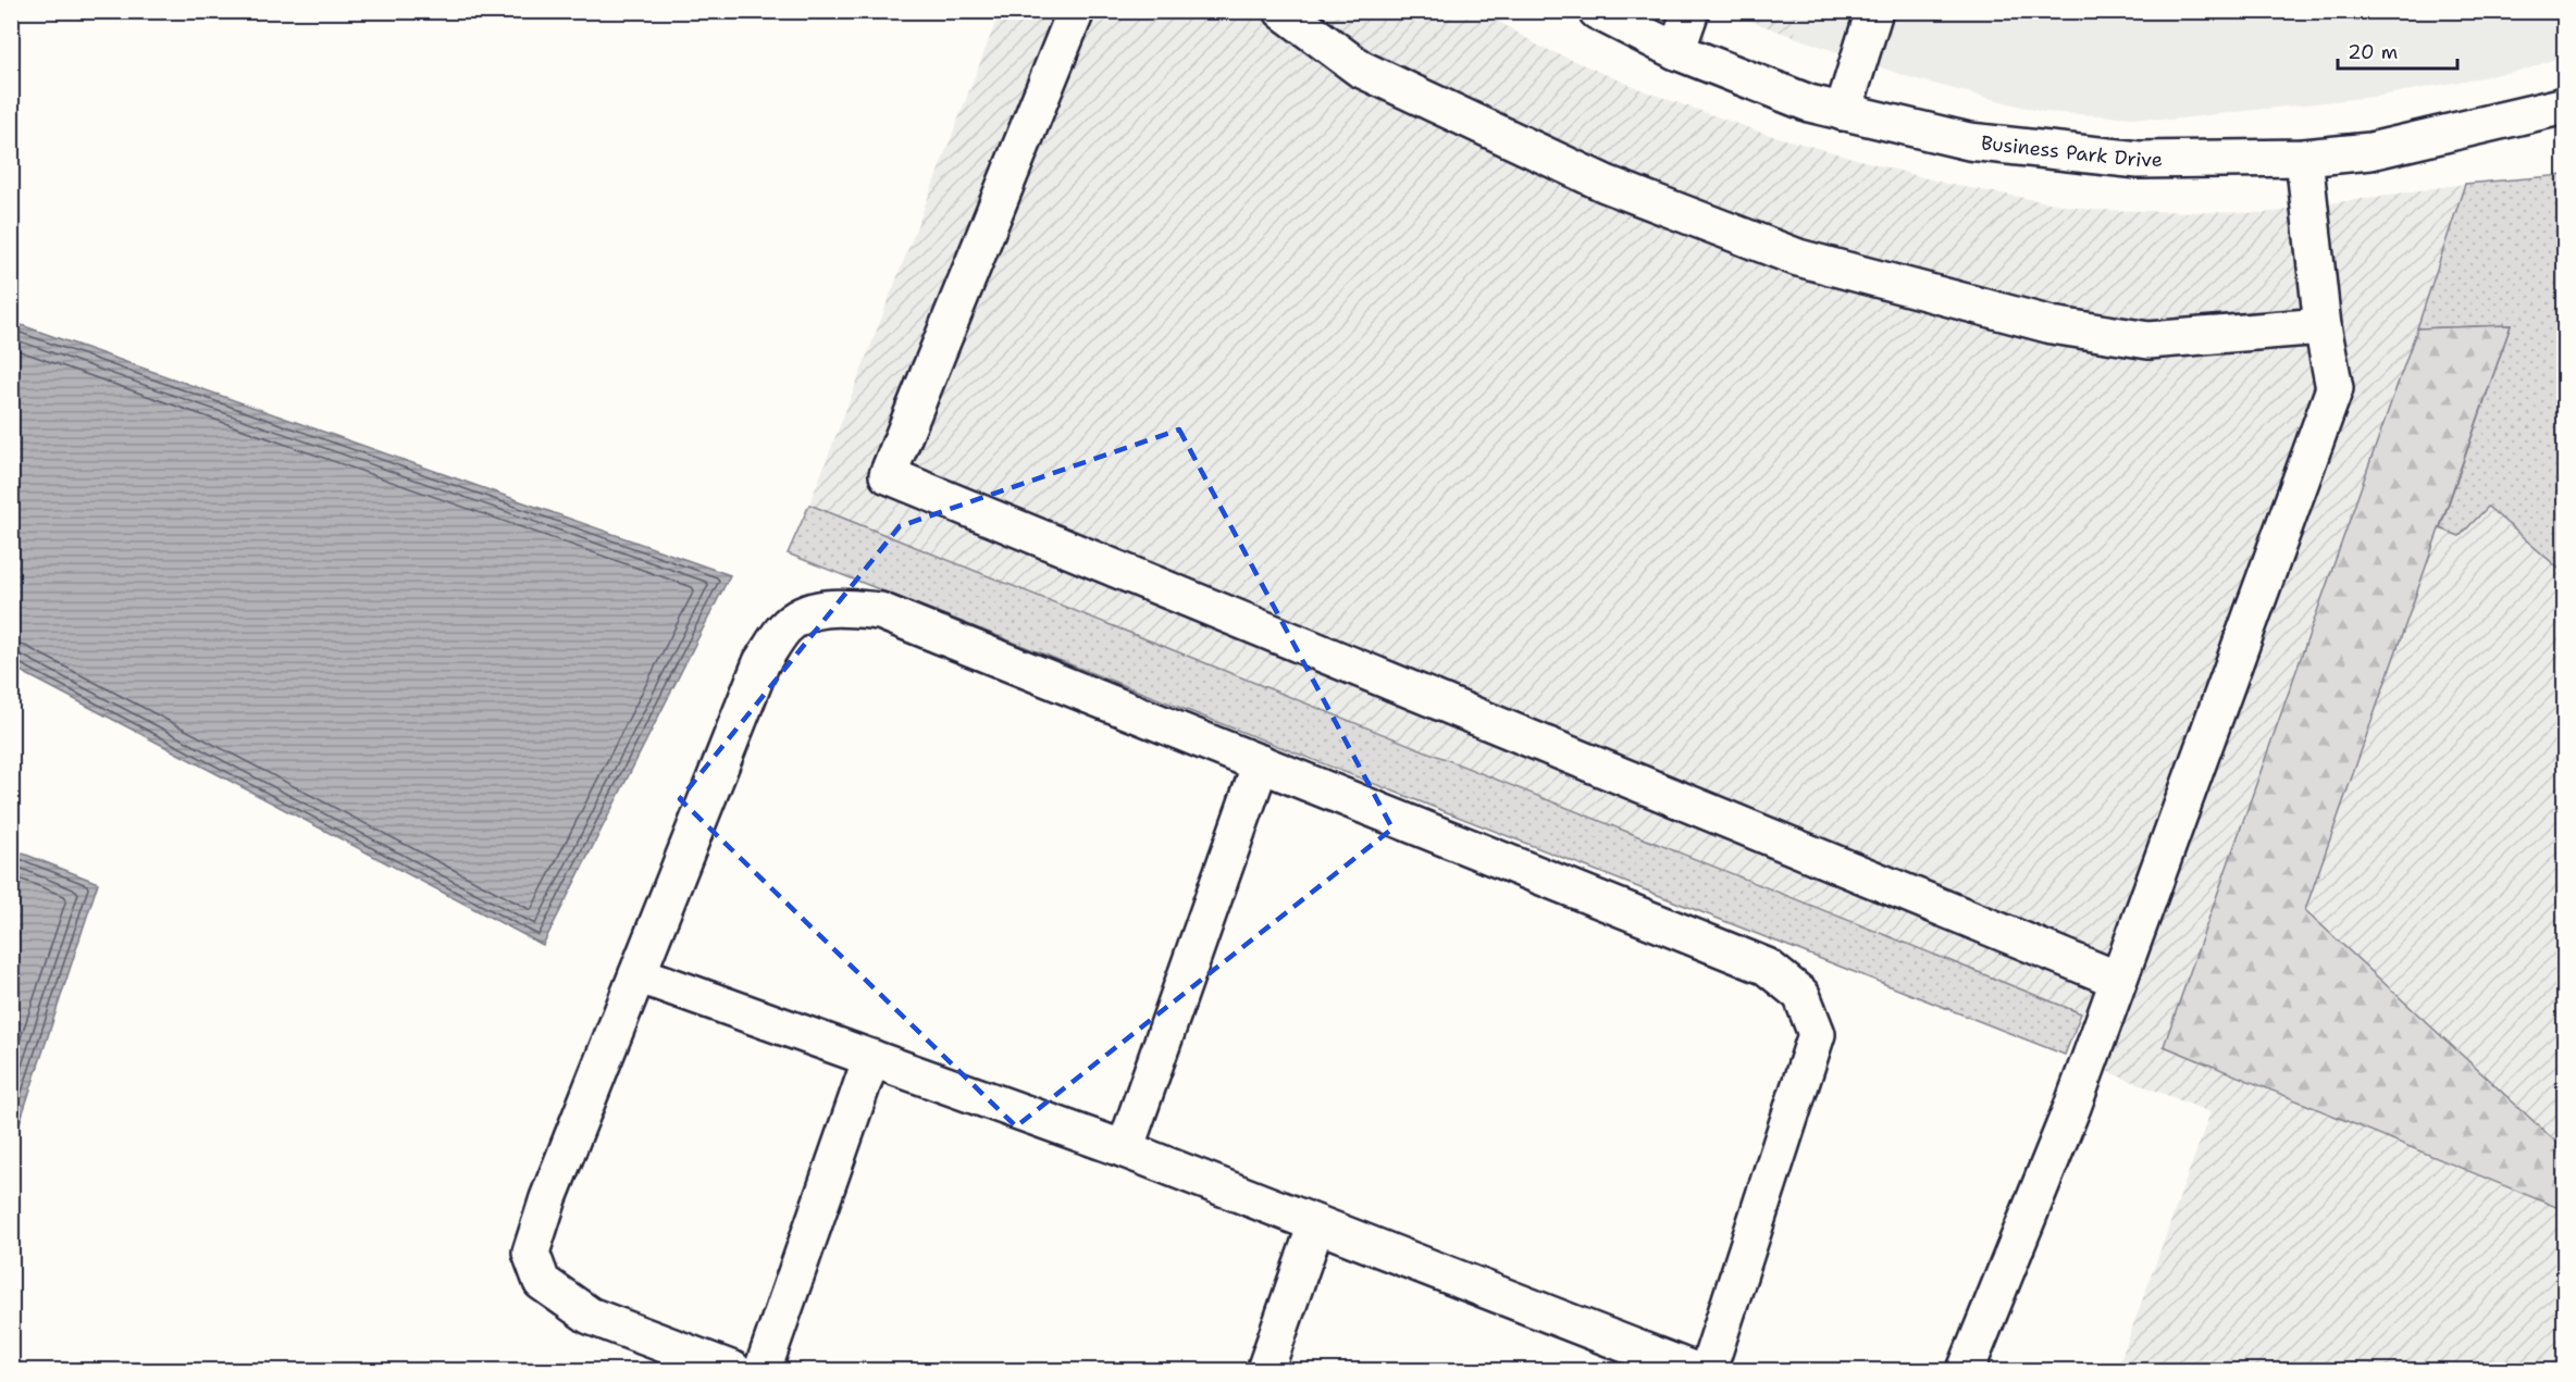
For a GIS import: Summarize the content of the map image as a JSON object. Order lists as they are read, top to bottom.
{
  "streets": {
    "street": ["Business Park Drive"]
  },
  "scale_bar": "20 m"
}
